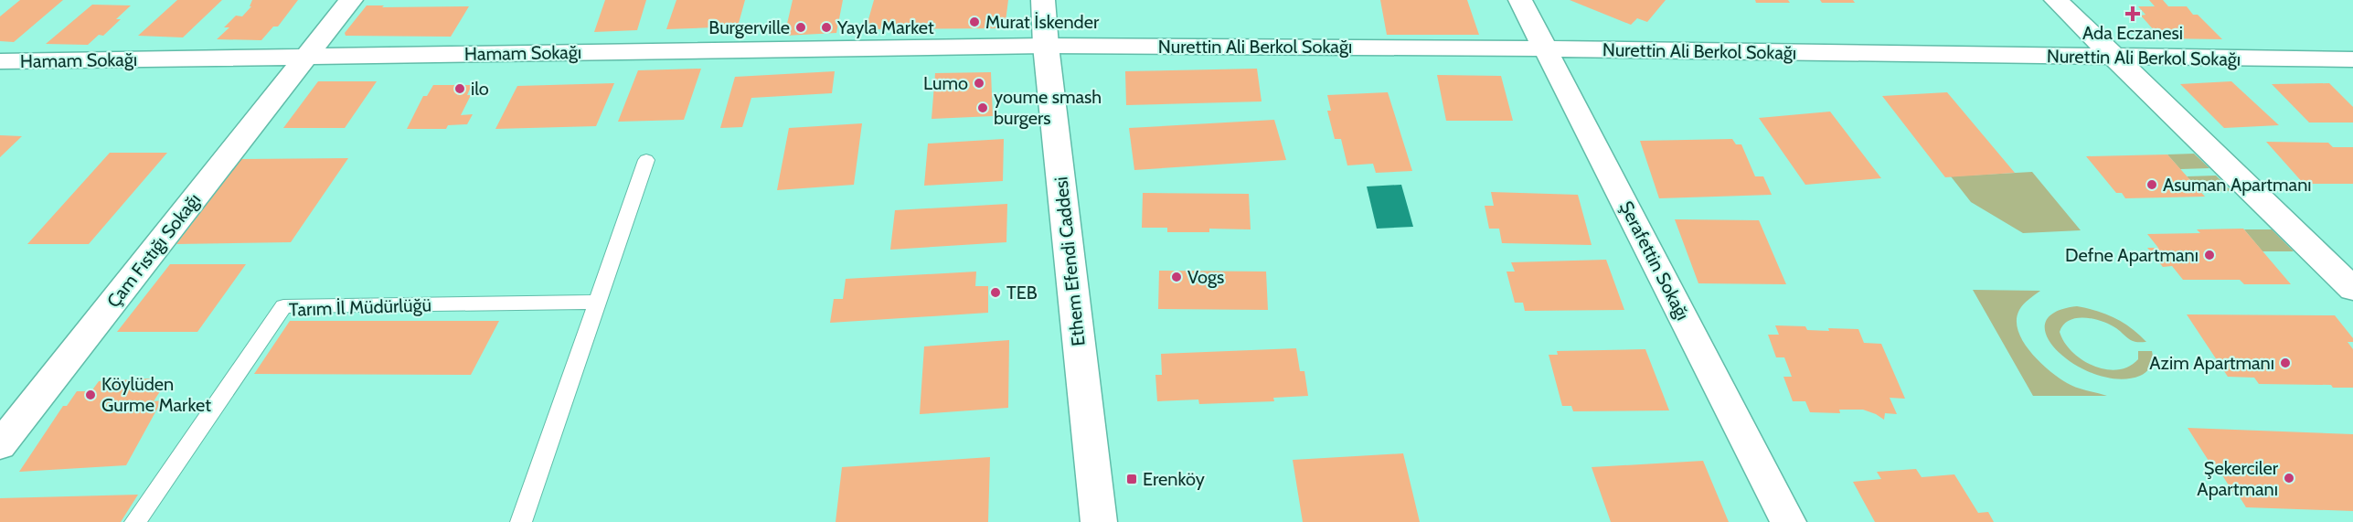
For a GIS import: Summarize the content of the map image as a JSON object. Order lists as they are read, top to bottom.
{
  "streets": {
    "street": [
      "Nurettin Ali Berkol Sokağı",
      "Hamam Sokağı",
      "Çam Fıstığı Sokağı",
      "Şerafettin Sokağı",
      "Ethem Efendi Caddesi"
    ],
    "lane": ["Tarım İl Müdürlüğü"]
  },
  "crossings": [
    ["Nurettin Ali Berkol Sokağı", "Hamam Sokağı"],
    ["Nurettin Ali Berkol Sokağı", "Şerafettin Sokağı"],
    ["Nurettin Ali Berkol Sokağı", "Ethem Efendi Caddesi"],
    ["Hamam Sokağı", "Çam Fıstığı Sokağı"],
    ["Hamam Sokağı", "Ethem Efendi Caddesi"]
  ],
  "places": {
    "health": ["Ada Eczanesi"],
    "other": [
      "Murat İskender",
      "Burgerville",
      "Yayla Market",
      "Lumo",
      "ilo",
      "youme smash burgers",
      "Asuman Apartmanı",
      "Defne Apartmanı",
      "Vogs",
      "TEB",
      "Azim Apartmanı",
      "Köylüden Gurme Market",
      "Şekerciler Apartmanı"
    ],
    "transit": ["Erenköy"]
  }
}
